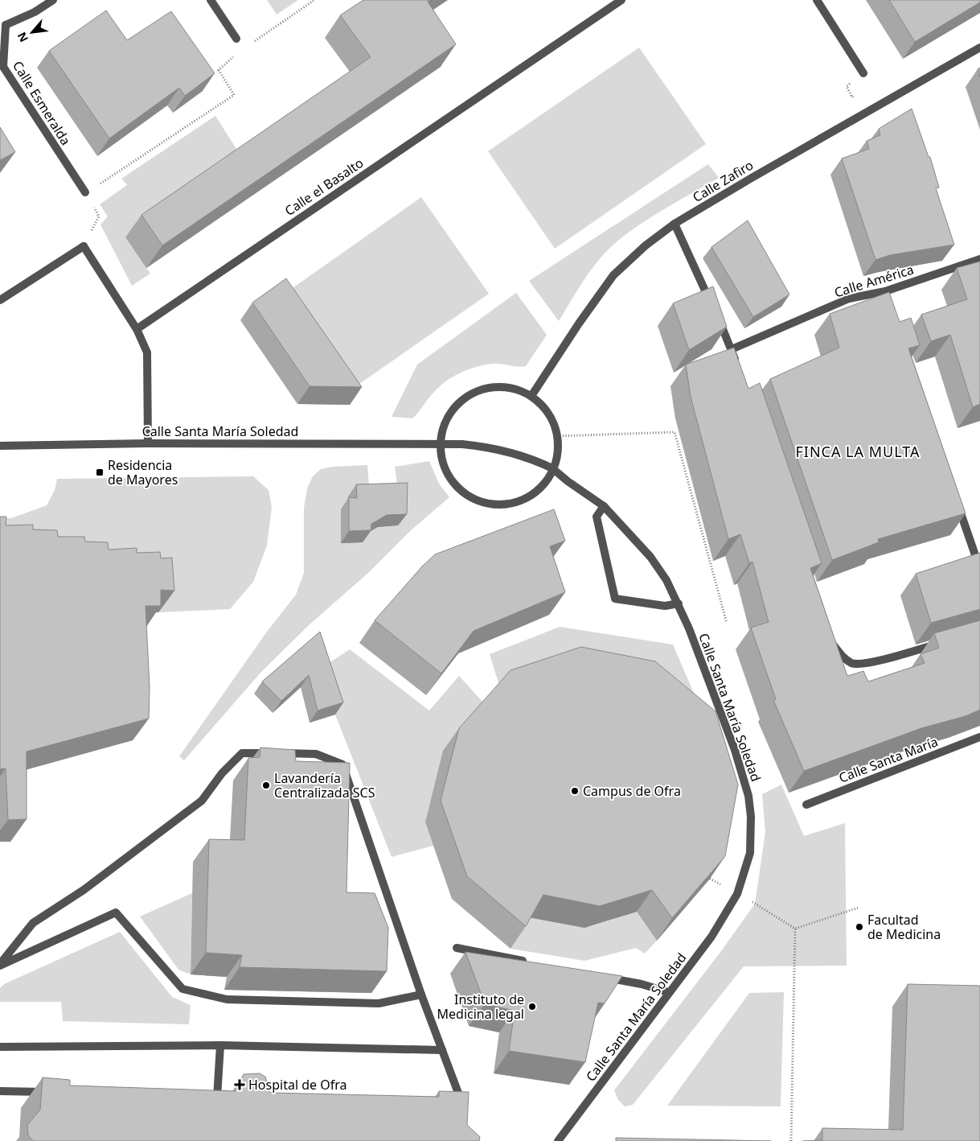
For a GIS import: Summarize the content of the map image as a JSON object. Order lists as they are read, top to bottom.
{
  "streets": {
    "street": [
      "Calle Esmeralda",
      "Calle Zafiro",
      "Calle el Basalto",
      "Calle América",
      "Calle Santa María Soledad",
      "Calle Santa María"
    ]
  },
  "districts": ["FINCA LA MULTA"],
  "places": {
    "transit": ["Residencia de Mayores"],
    "other": [
      "Lavandería Centralizada SCS",
      "Campus de Ofra",
      "Facultad de Medicina",
      "Instituto de Medicina legal"
    ],
    "health": ["Hospital de Ofra"]
  },
  "north": "bottom left"
}
